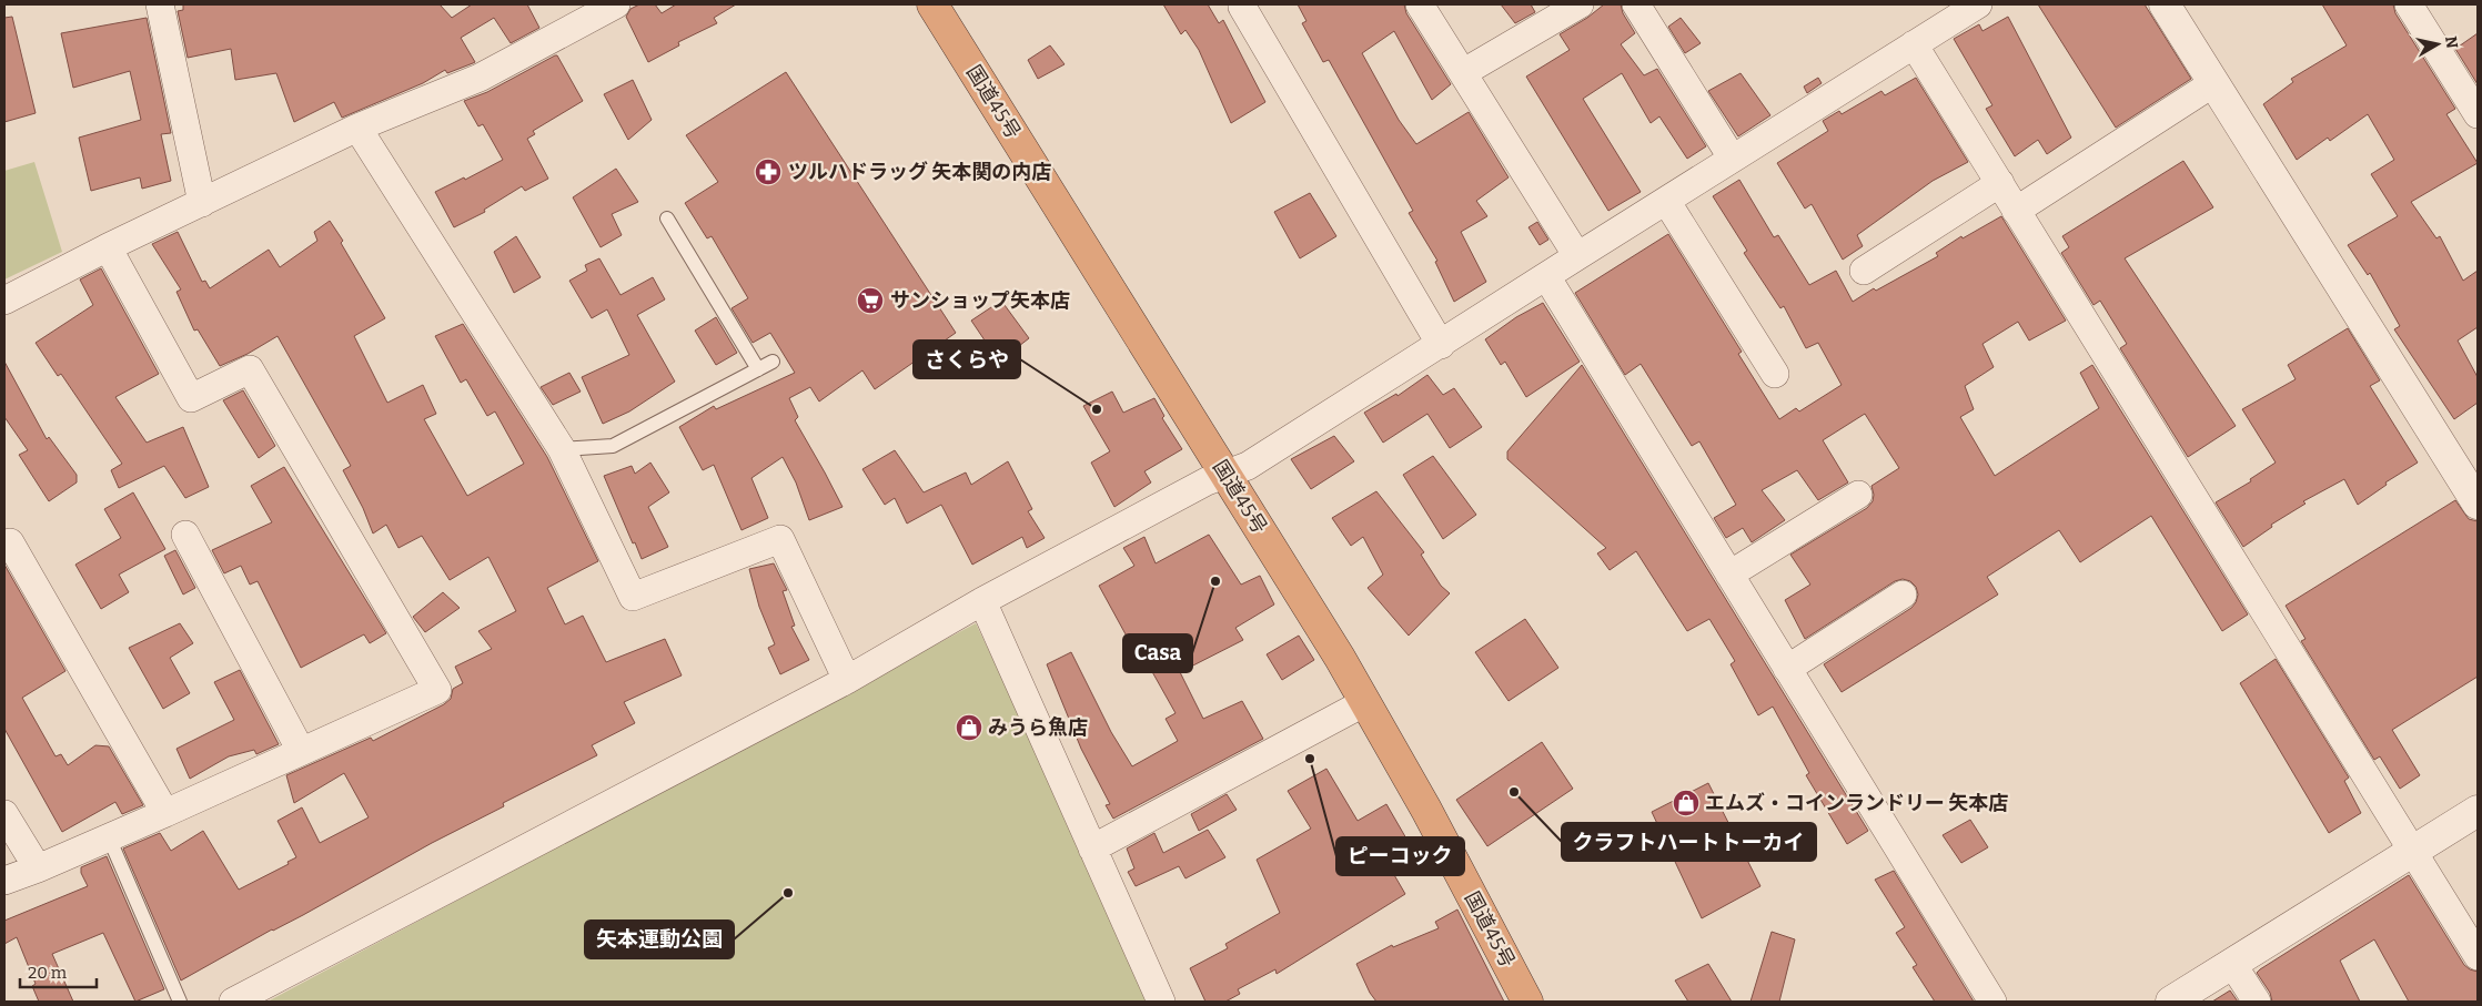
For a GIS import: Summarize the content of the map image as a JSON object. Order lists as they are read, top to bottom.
{
  "streets": {
    "highway": ["国道45号"]
  },
  "places": {
    "pharmacy": ["ツルハドラッグ 矢本関の内店"],
    "supermarket": ["サンショップ矢本店"],
    "other": [
      "さくらや",
      "Casa",
      "ピーコック",
      "クラフトハートトーカイ",
      "矢本運動公園"
    ],
    "shop": ["みうら魚店", "エムズ・コインランドリー 矢本店"]
  },
  "scale_bar": "20 m",
  "north": "right"
}
